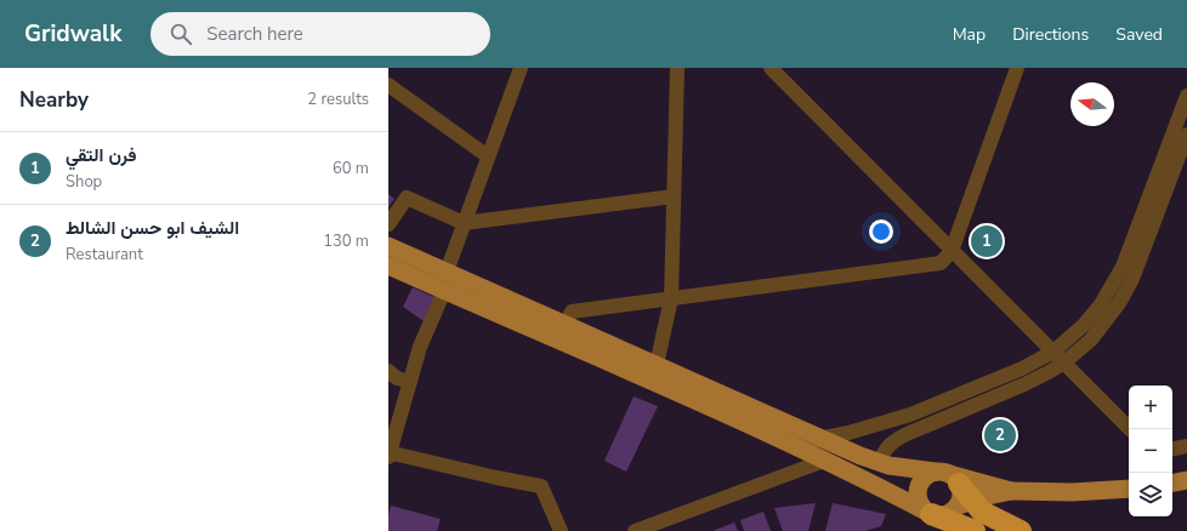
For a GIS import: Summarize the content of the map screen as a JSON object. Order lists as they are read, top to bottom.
{
  "north": "left",
  "page": {
    "header": "Gridwalk",
    "search": "Search here",
    "nav": ["Map", "Directions", "Saved"],
    "heading": ["Nearby", "2 results"],
    "list": [
      {
        "mark": "1",
        "name": "فرن التقي",
        "note": "Shop",
        "value": "60 m"
      },
      {
        "mark": "2",
        "name": "الشيف ابو حسن الشالط",
        "note": "Restaurant",
        "value": "130 m"
      }
    ],
    "pins": ["1", "2"],
    "map_buttons": ["+", "−"]
  }
}
